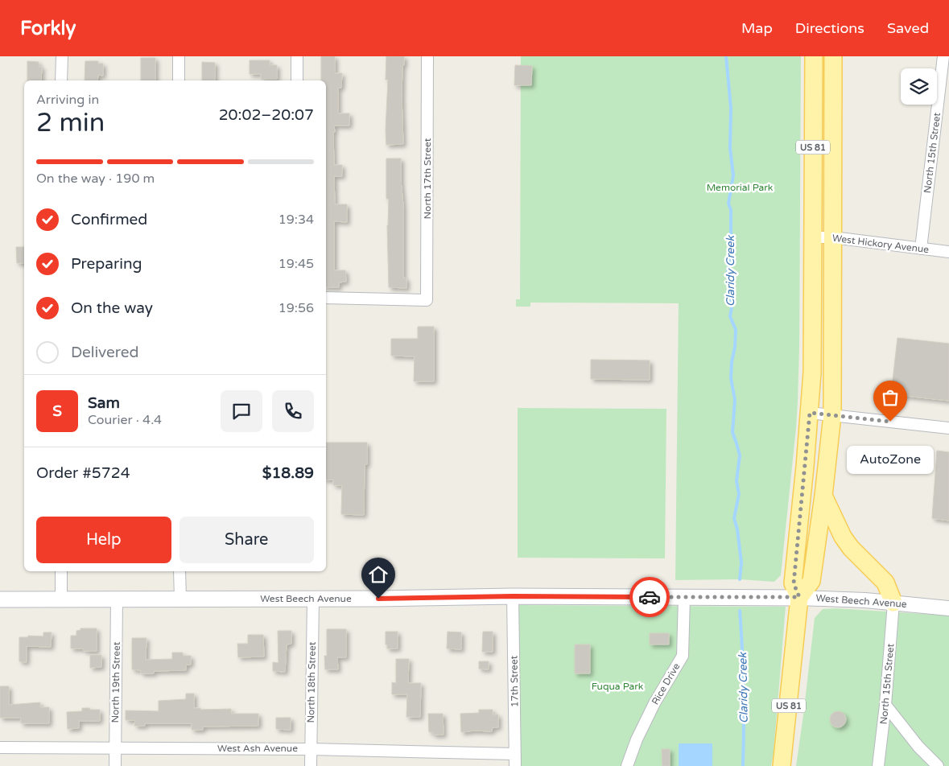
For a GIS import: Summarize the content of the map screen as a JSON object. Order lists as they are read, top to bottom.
{
  "streets": {
    "main road": ["US 81", "West Beech Avenue"],
    "street": [
      "North 15th Street",
      "North 17th Street",
      "West Hickory Avenue",
      "17th Street",
      "North 19th Street",
      "North 18th Street",
      "Rice Drive",
      "West Ash Avenue"
    ]
  },
  "crossings": [
    ["US 81", "West Hickory Avenue"],
    ["US 81", "West Beech Avenue"],
    ["North 15th Street", "West Hickory Avenue"],
    ["North 15th Street", "West Beech Avenue"],
    ["West Beech Avenue", "17th Street"],
    ["West Beech Avenue", "North 19th Street"],
    ["West Beech Avenue", "North 18th Street"],
    ["West Beech Avenue", "Rice Drive"],
    ["17th Street", "West Ash Avenue"],
    ["North 19th Street", "West Ash Avenue"],
    ["North 18th Street", "West Ash Avenue"]
  ],
  "water": ["Claridy Creek"],
  "parks": ["Memorial Park", "Fuqua Park"],
  "places": ["AutoZone"],
  "page": {
    "header": "Forkly",
    "nav": ["Map", "Directions", "Saved"],
    "heading": ["2 min", "Arriving in", "20:02–20:07"],
    "panel": [
      "Sam",
      "Courier · 4.4",
      "Order #5724",
      "$18.89"
    ],
    "bar": "On the way · 190 m",
    "list": [
      ["Confirmed", "19:34"],
      ["Preparing", "19:45"],
      ["On the way", "19:56"],
      "Delivered"
    ],
    "round": "S",
    "bubble": "AutoZone",
    "buttons": ["Help", "Share"]
  }
}
